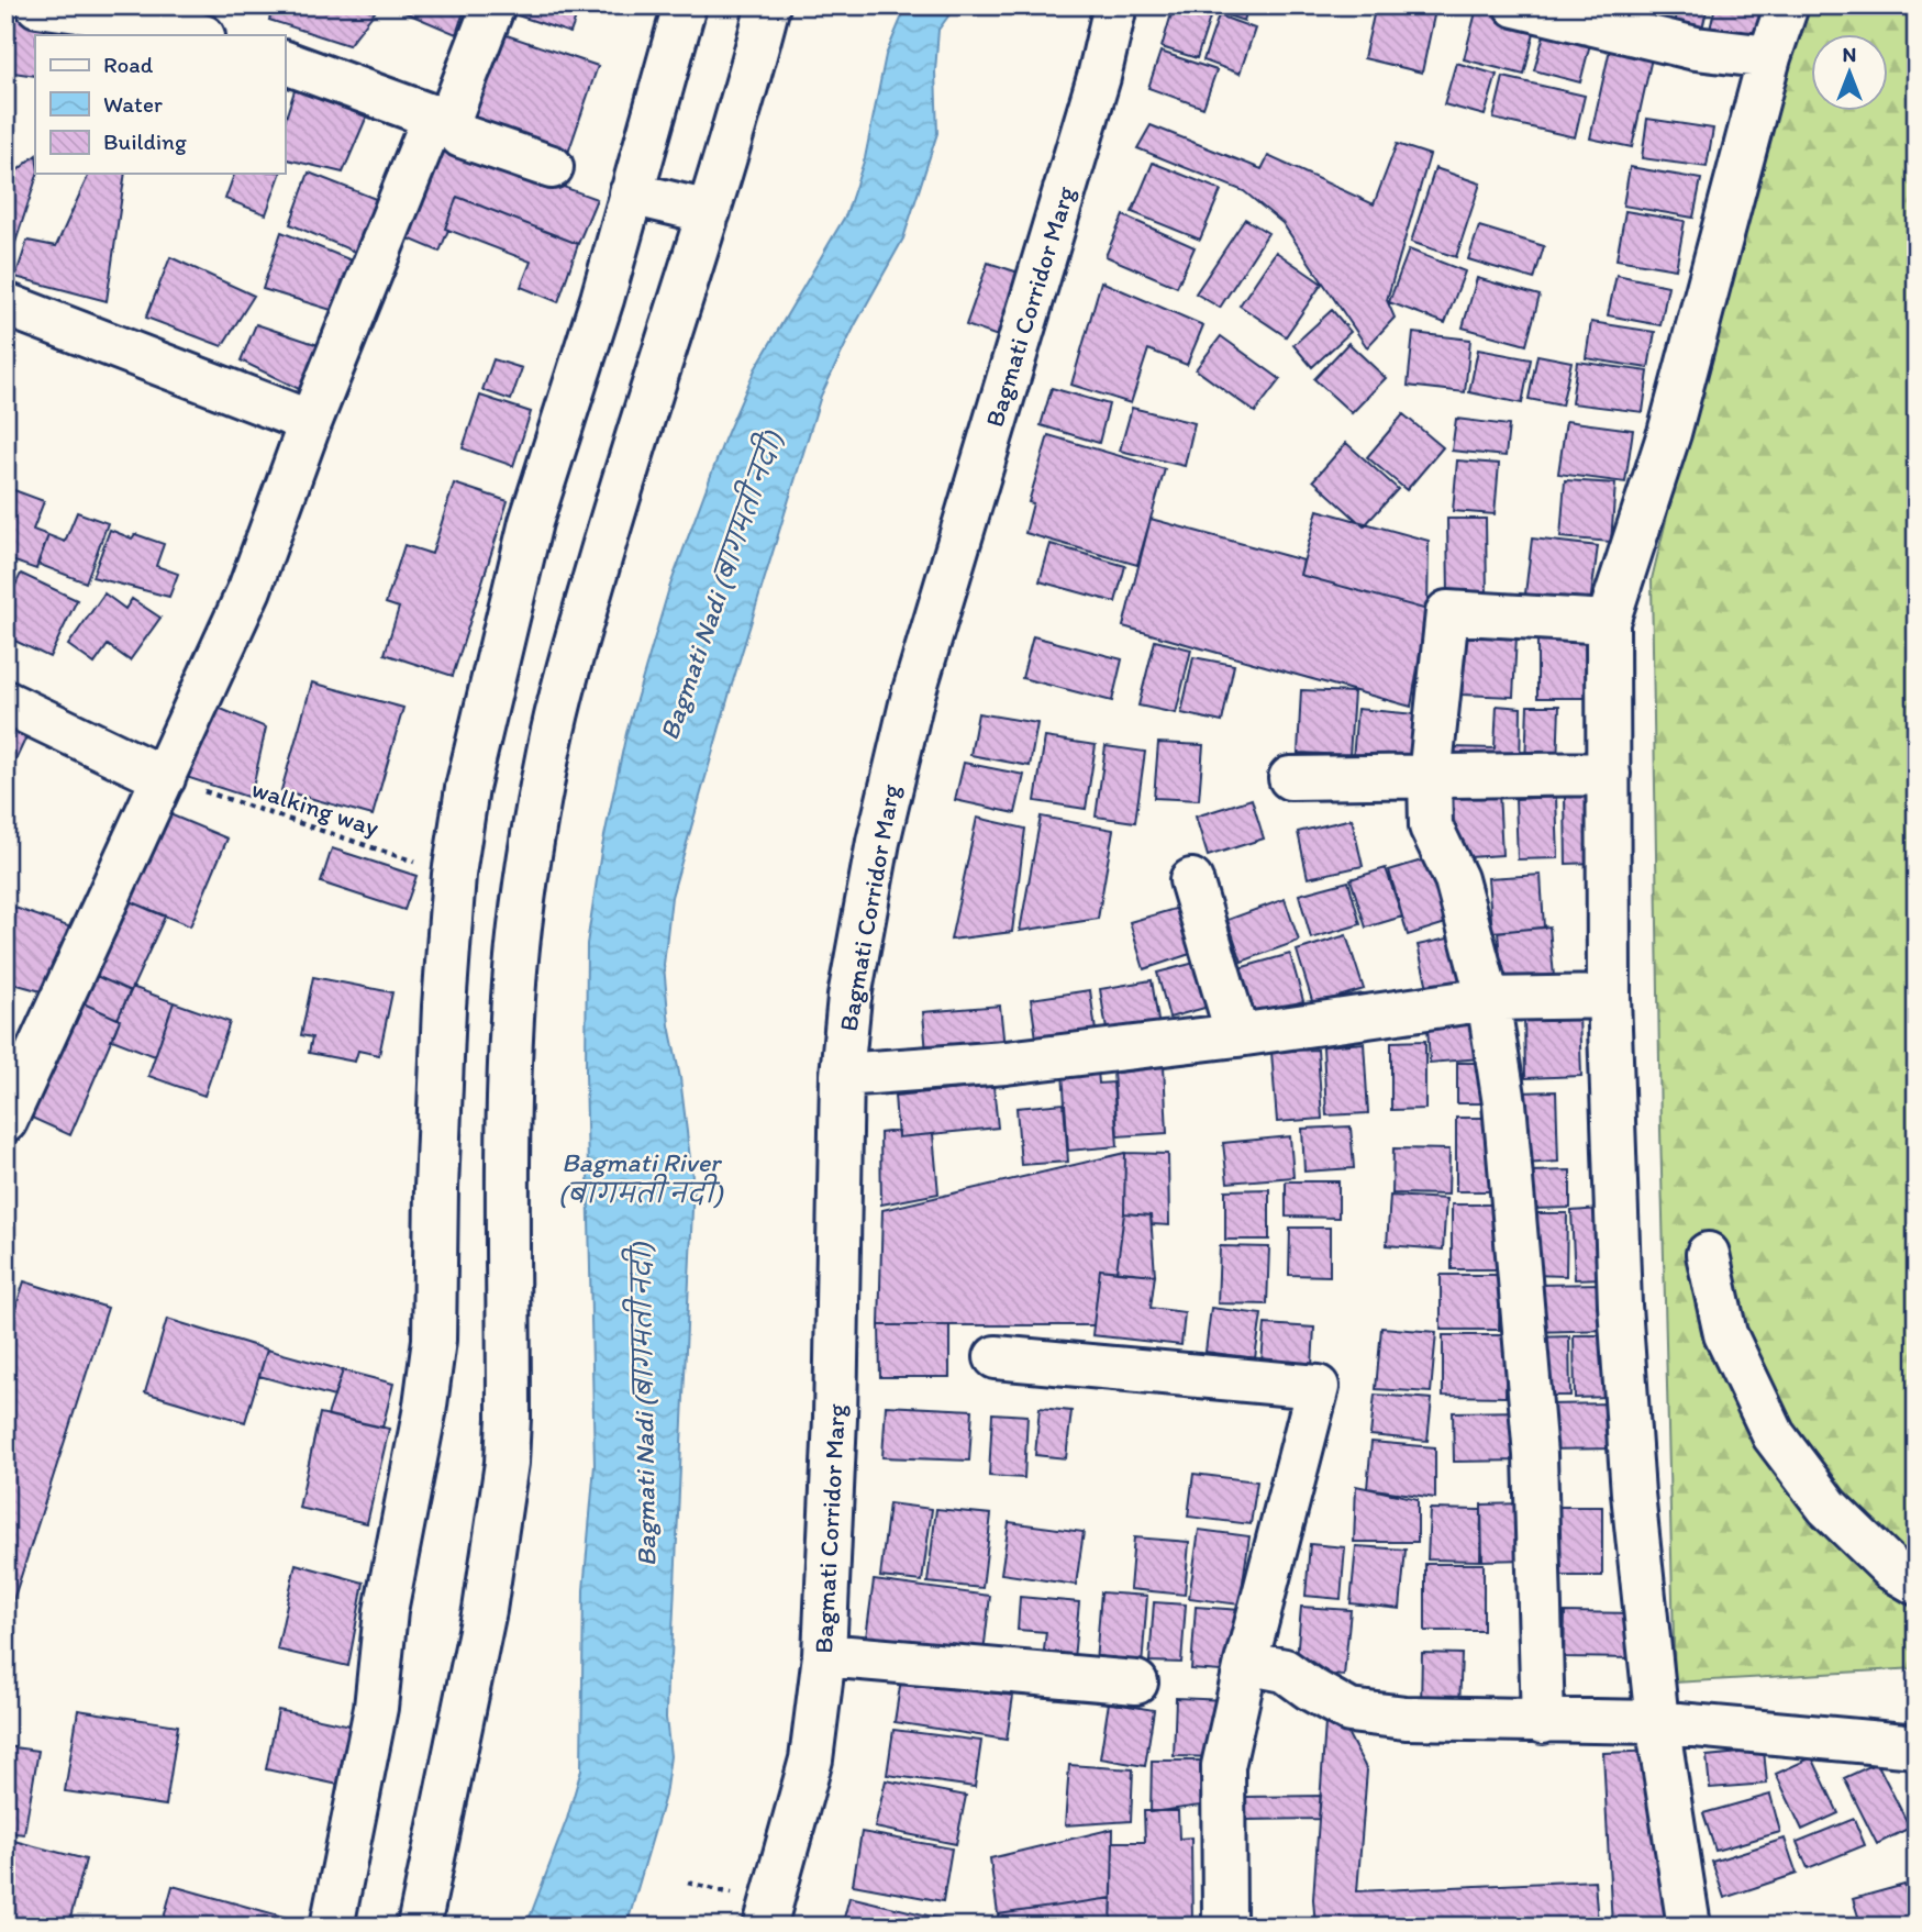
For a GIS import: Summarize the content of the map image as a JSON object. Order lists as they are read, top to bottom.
{
  "streets": {
    "street": ["Bagmati Corridor Marg"],
    "path": ["walking way"]
  },
  "water": ["Bagmati Nadi (बागमती नदी)", "Bagmati River (बागमती नदी)"],
  "legend": ["Road", "Water", "Building"],
  "north": "top"
}
